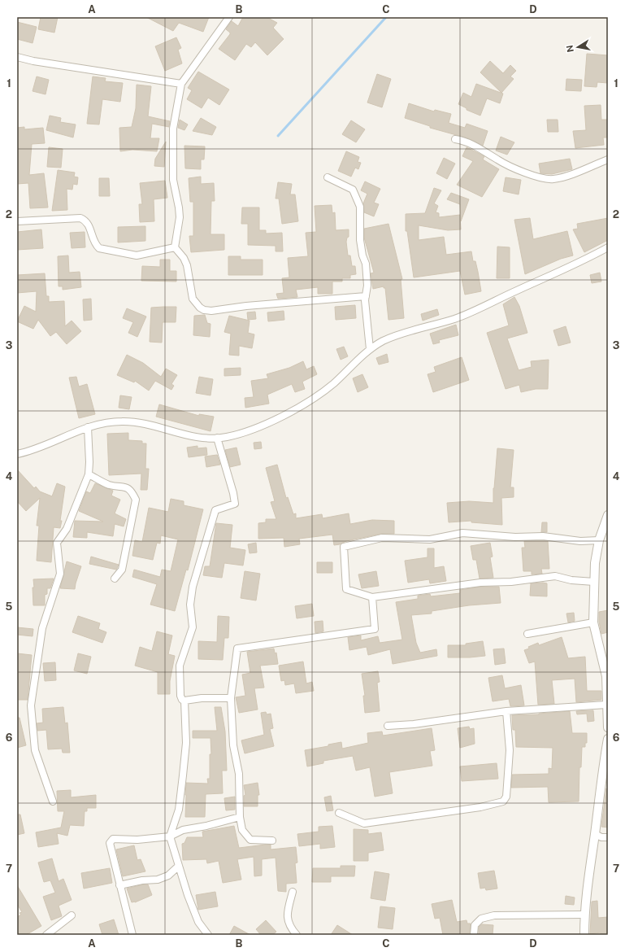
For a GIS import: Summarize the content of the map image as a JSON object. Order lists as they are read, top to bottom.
{
  "north": "left",
  "grid": {
    "columns": [
      "A",
      "B",
      "C",
      "D"
    ],
    "rows": [
      "1",
      "2",
      "3",
      "4",
      "5",
      "6",
      "7"
    ]
  }
}
